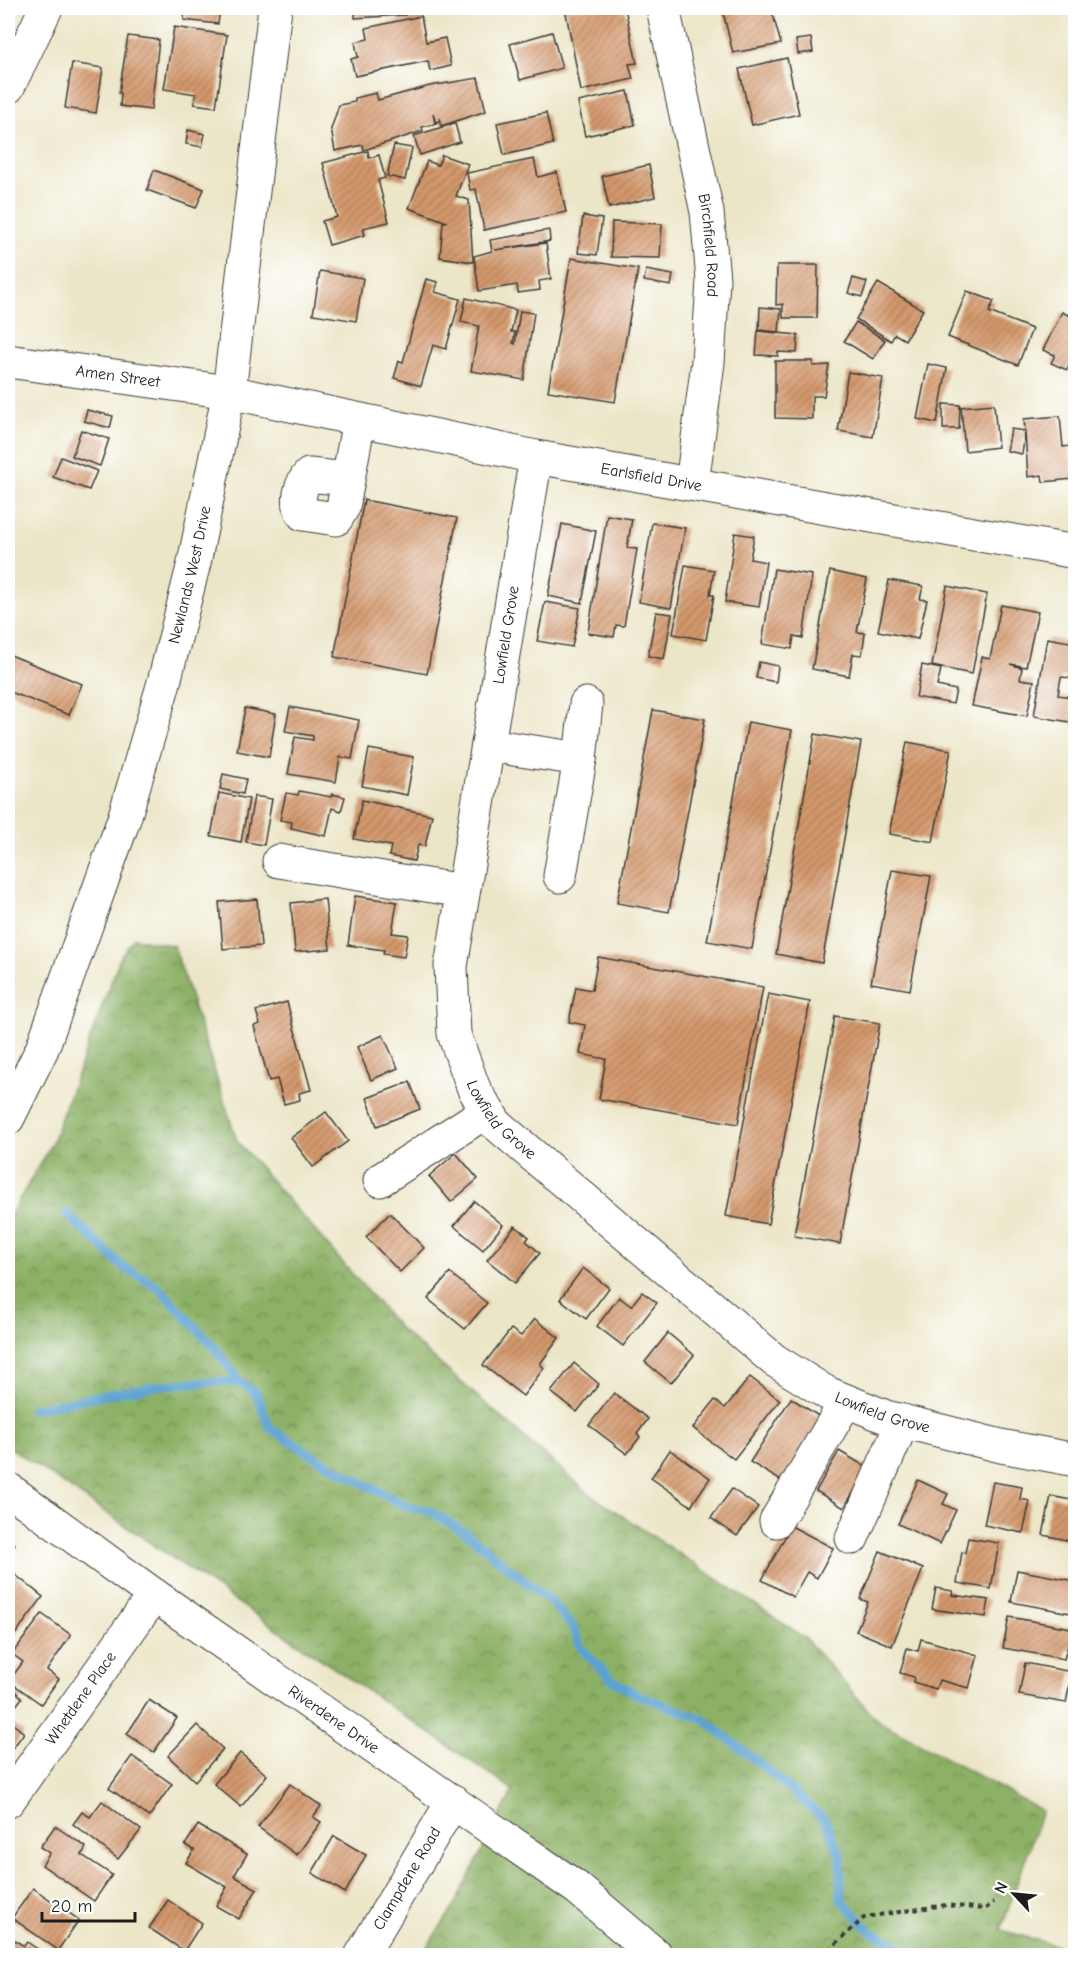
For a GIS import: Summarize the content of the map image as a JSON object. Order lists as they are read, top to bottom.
{
  "streets": {
    "street": [
      "Birchfield Road",
      "Amen Street",
      "Earlsfield Drive",
      "Newlands West Drive",
      "Lowfield Grove",
      "Whetdene Place",
      "Riverdene Drive",
      "Clampdene Road"
    ]
  },
  "crossings": [
    ["Birchfield Road", "Earlsfield Drive"],
    ["Amen Street", "Earlsfield Drive"],
    ["Amen Street", "Newlands West Drive"],
    ["Earlsfield Drive", "Newlands West Drive"],
    ["Earlsfield Drive", "Lowfield Grove"],
    ["Whetdene Place", "Riverdene Drive"],
    ["Riverdene Drive", "Clampdene Road"]
  ],
  "scale_bar": "20 m",
  "north": "top left"
}
